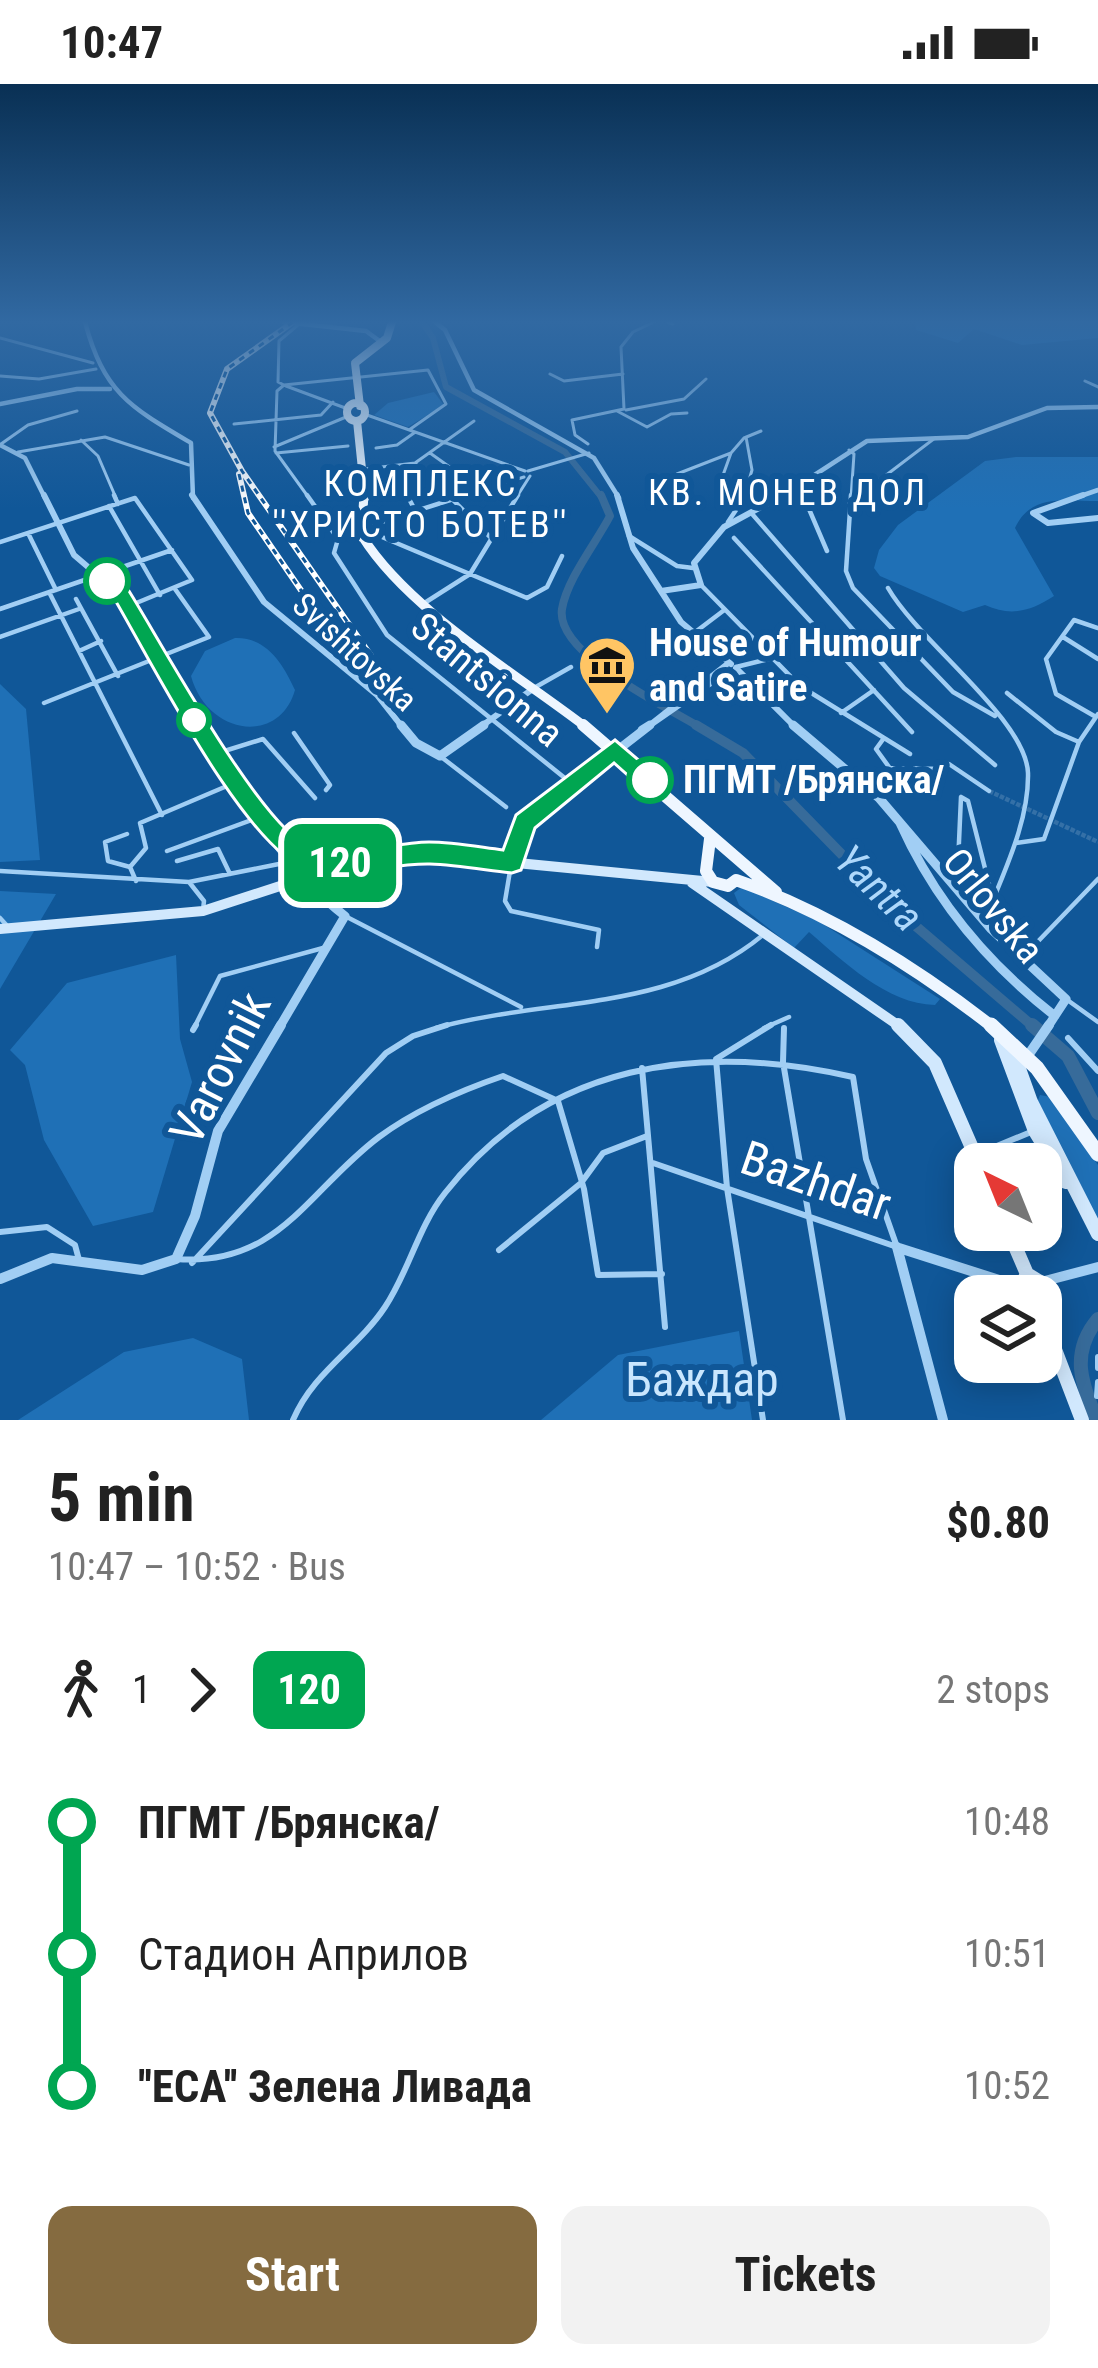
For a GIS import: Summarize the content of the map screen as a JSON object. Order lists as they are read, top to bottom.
{
  "streets": {
    "street": [
      "Svishtovska",
      "Stantsionna",
      "Orlovska",
      "Varovnik",
      "Bazhdar"
    ]
  },
  "districts": ["КОМПЛЕКС ''ХРИСТО БОТЕВ''", "КВ. МОНЕВ ДОЛ"],
  "water": ["Yantra"],
  "parks": ["Баждар"],
  "places": {
    "museum": ["House of Humour and Satire"],
    "other": ["ПГМТ /Брянска/"]
  },
  "lines": ["bus line 120"],
  "north": "top left",
  "page": {
    "status": "10:47",
    "on_map": "120",
    "heading": ["5 min", "10:47 – 10:52 · Bus", "$0.80"],
    "legs": ["1", "120", "2 stops"],
    "list": [
      {
        "name": "ПГМТ /Брянска/",
        "value": "10:48"
      },
      {
        "name": "Стадион Априлов",
        "value": "10:51"
      },
      {
        "name": "''ЕСА'' Зелена Ливада",
        "value": "10:52"
      }
    ],
    "buttons": ["Start", "Tickets"]
  }
}
